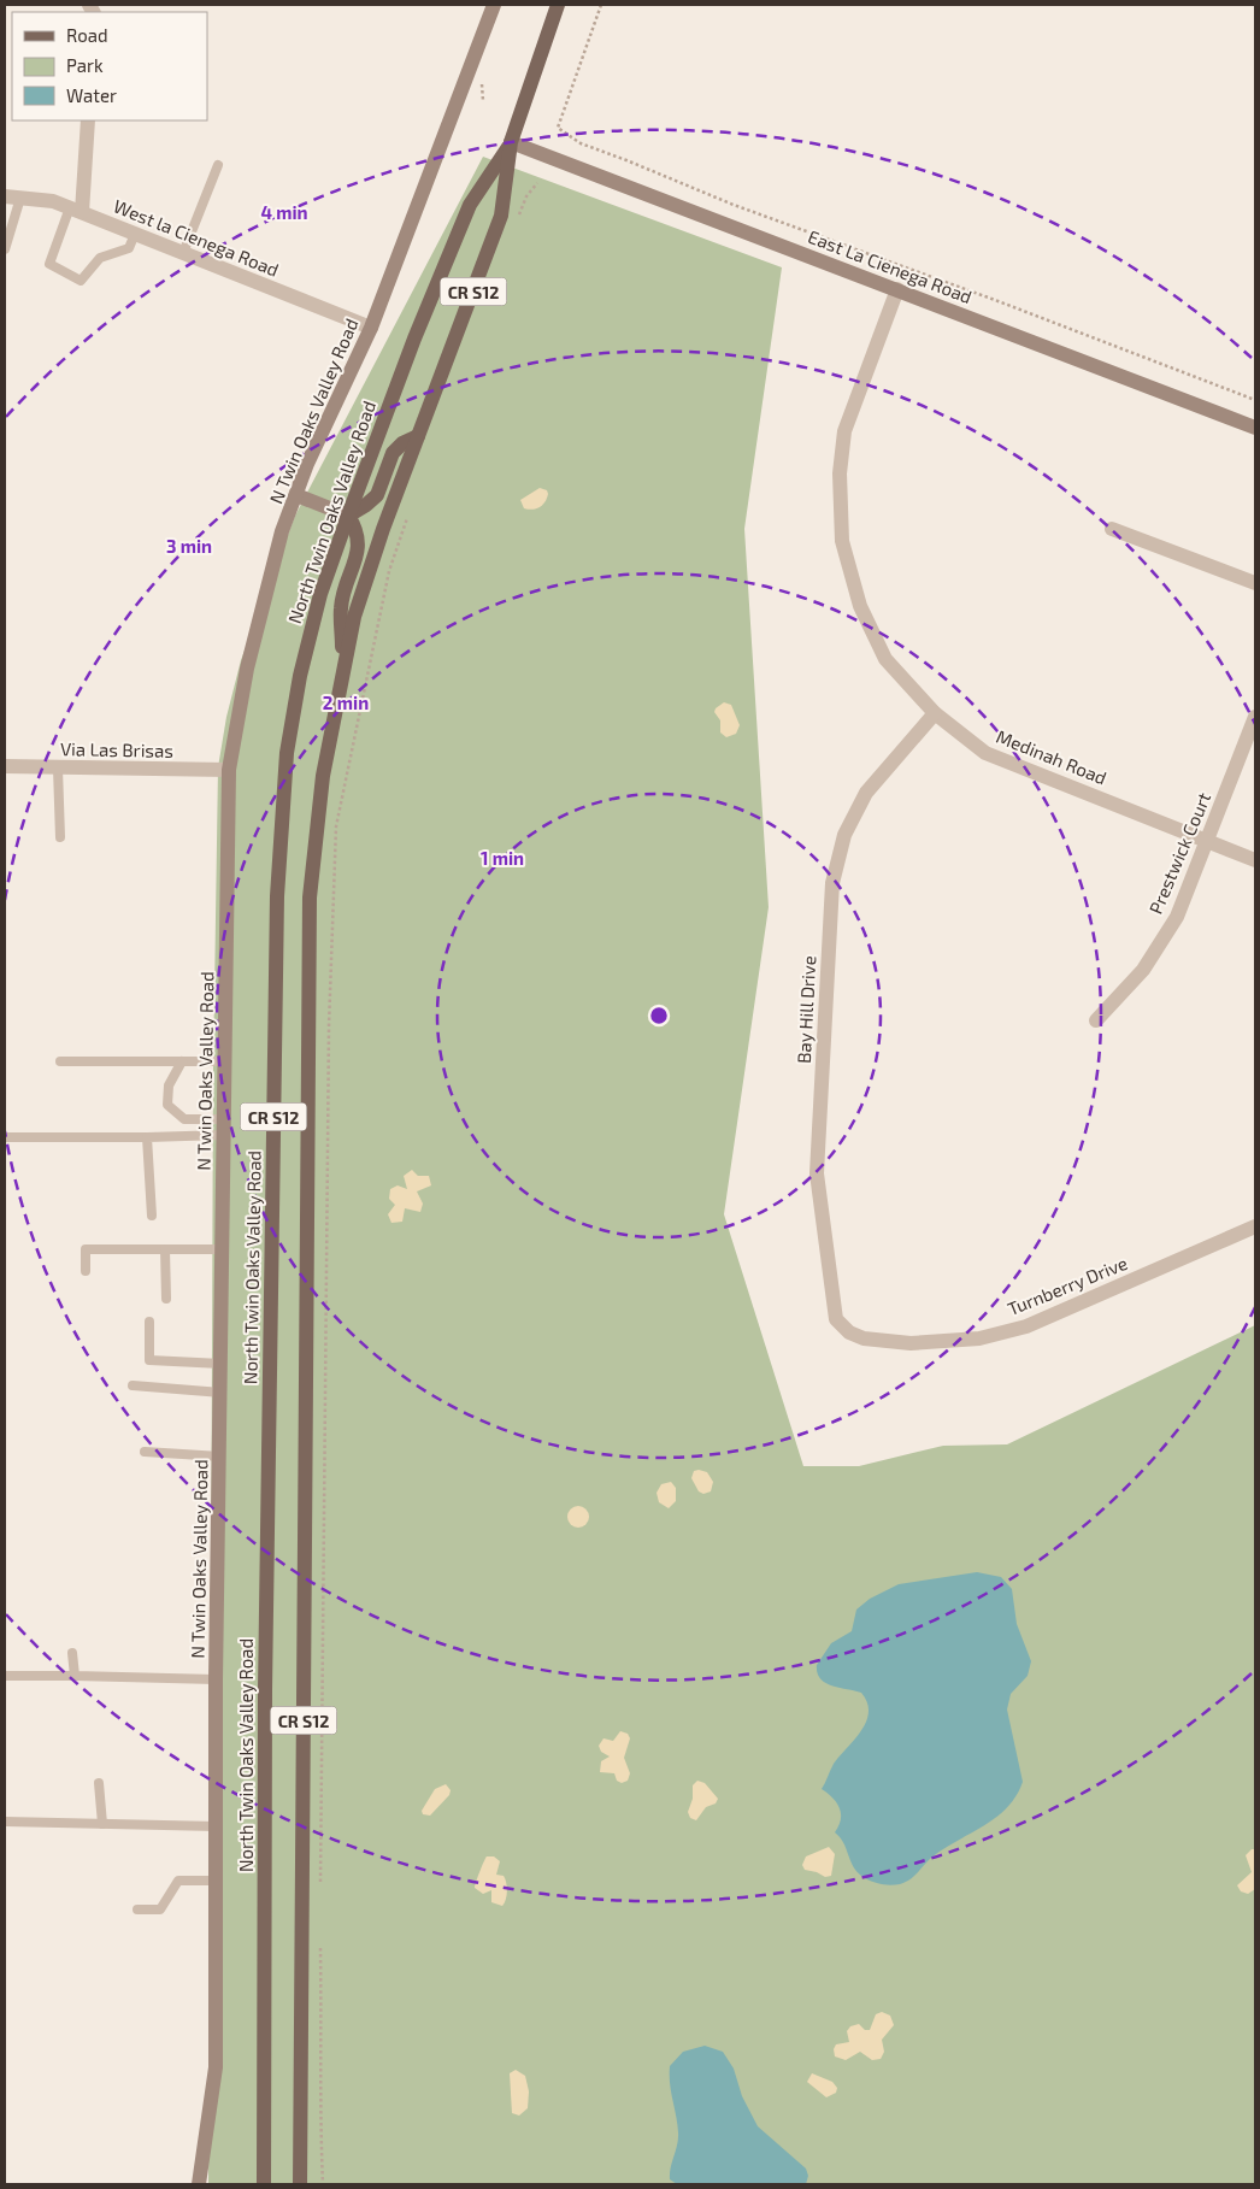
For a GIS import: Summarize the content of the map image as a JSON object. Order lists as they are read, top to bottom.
{
  "streets": {
    "main road": ["CR S12", "North Twin Oaks Valley Road"],
    "street": [
      "West la Cienega Road",
      "East La Cienega Road",
      "N Twin Oaks Valley Road",
      "Via Las Brisas",
      "Medinah Road",
      "Prestwick Court",
      "Bay Hill Drive",
      "Turnberry Drive"
    ]
  },
  "crossings": [
    ["West la Cienega Road", "N Twin Oaks Valley Road"],
    ["East La Cienega Road", "North Twin Oaks Valley Road"],
    ["East La Cienega Road", "Medinah Road"],
    ["N Twin Oaks Valley Road", "Via Las Brisas"],
    ["Medinah Road", "Prestwick Court"],
    ["Medinah Road", "Bay Hill Drive"],
    ["Bay Hill Drive", "Turnberry Drive"]
  ],
  "legend": ["Road", "Park", "Water"],
  "rings": [
    "4 min",
    "3 min",
    "2 min",
    "1 min"
  ]
}
